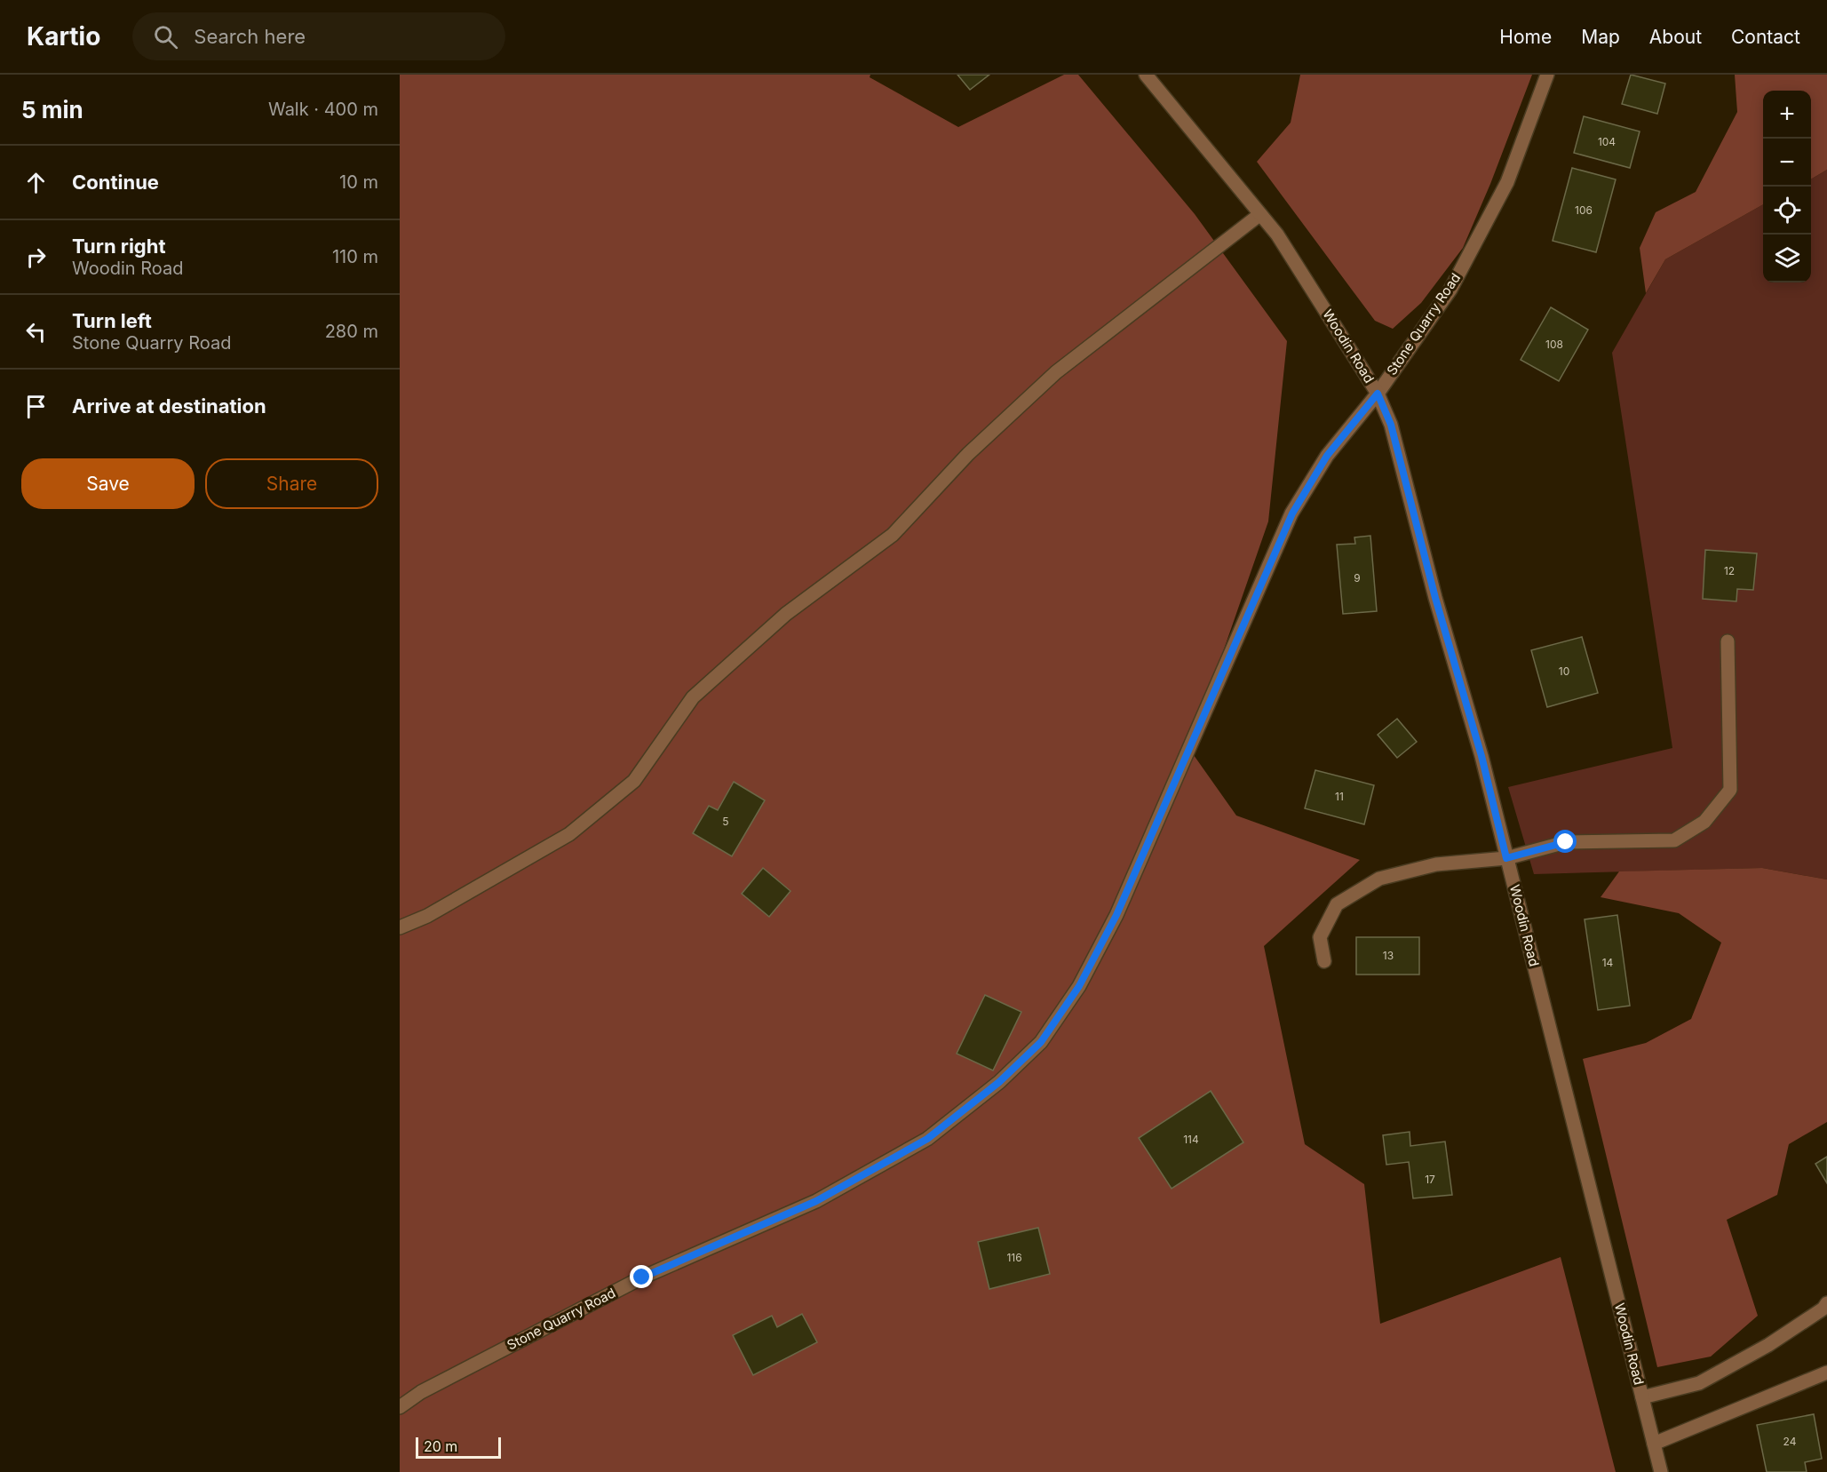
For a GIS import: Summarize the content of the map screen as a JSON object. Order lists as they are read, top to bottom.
{
  "streets": {
    "street": ["Stone Quarry Road", "Woodin Road"]
  },
  "crossings": [
    ["Stone Quarry Road", "Woodin Road"]
  ],
  "house_numbers": [
    "104",
    "106",
    "108",
    "12",
    "9",
    "10",
    "11",
    "5",
    "13",
    "14",
    "114",
    "17",
    "116",
    "24"
  ],
  "scale_bar": "20 m",
  "page": {
    "header": "Kartio",
    "search": "Search here",
    "nav": [
      "Home",
      "Map",
      "About",
      "Contact"
    ],
    "heading": ["5 min", "Walk · 400 m"],
    "map_buttons": ["+", "−"],
    "list": [
      ["Continue", "10 m"],
      ["Turn right", "Woodin Road", "110 m"],
      ["Turn left", "Stone Quarry Road", "280 m"],
      "Arrive at destination"
    ],
    "buttons": ["Save", "Share"],
    "scale": "20 m"
  }
}
